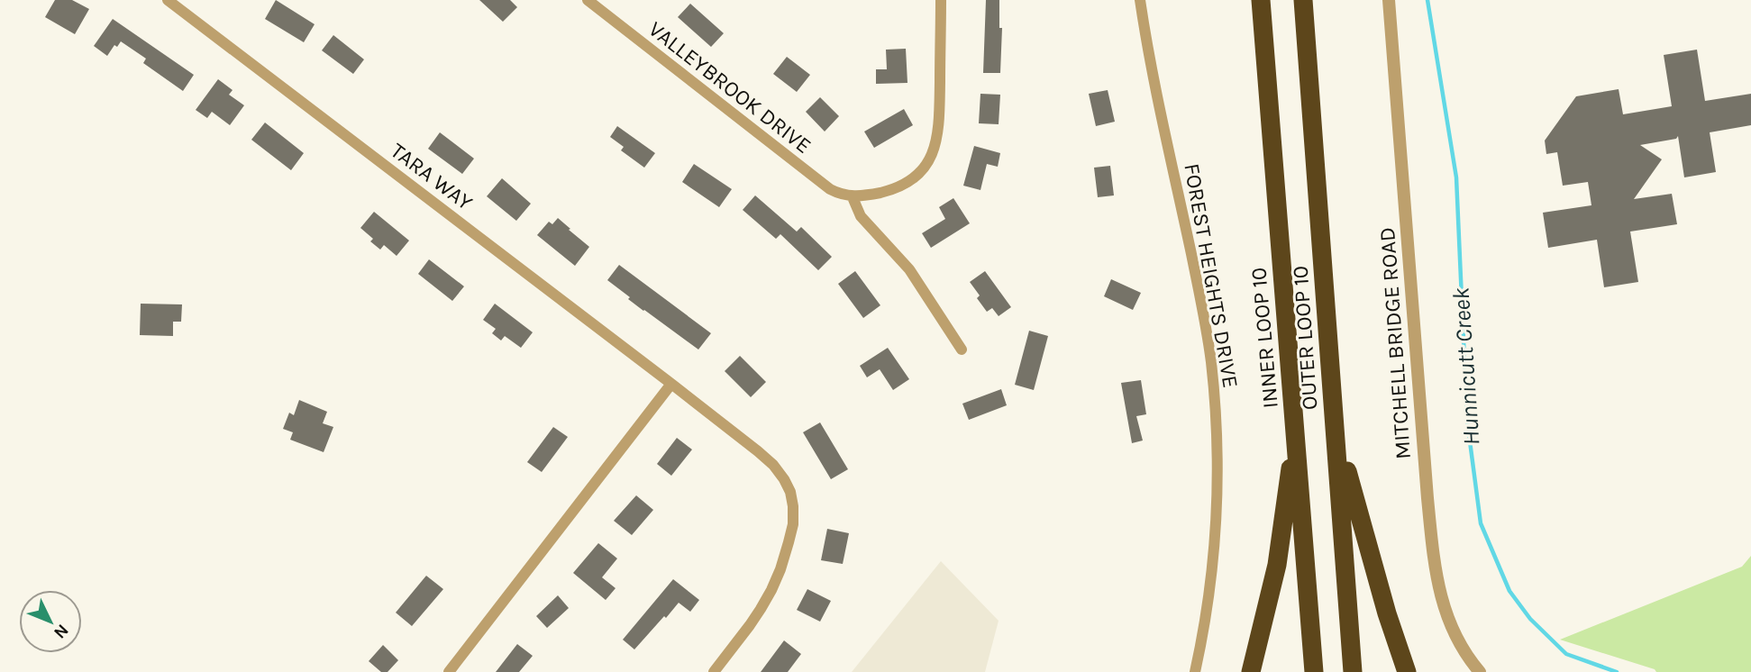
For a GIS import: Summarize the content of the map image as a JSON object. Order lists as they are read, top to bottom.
{
  "streets": {
    "highway": ["INNER LOOP 10", "OUTER LOOP 10"],
    "street": [
      "VALLEYBROOK DRIVE",
      "TARA WAY",
      "FOREST HEIGHTS DRIVE",
      "MITCHELL BRIDGE ROAD"
    ]
  },
  "water": ["Hunnicutt Creek"],
  "north": "bottom right"
}
